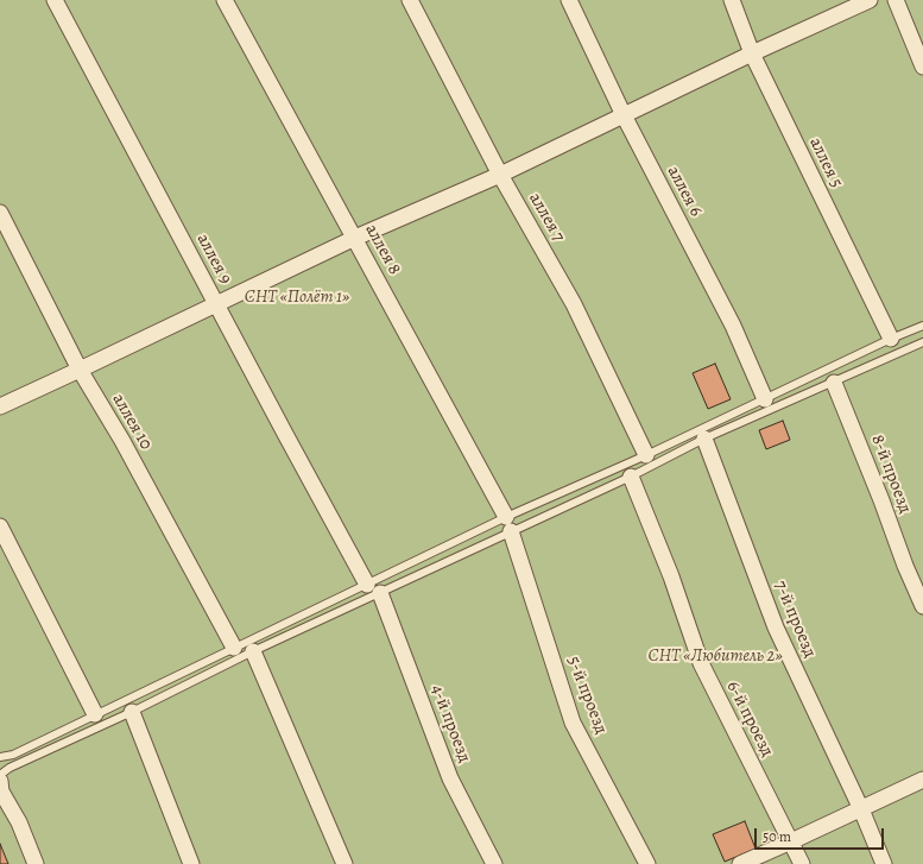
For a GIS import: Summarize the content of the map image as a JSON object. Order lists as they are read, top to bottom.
{
  "streets": {
    "street": [
      "аллея 5",
      "аллея 6",
      "аллея 7",
      "аллея 8",
      "аллея 9",
      "аллея 10",
      "8-й проезд",
      "7-й проезд",
      "5-й проезд",
      "6-й проезд",
      "4-й проезд"
    ]
  },
  "crossings": [
    ["аллея 8", "5-й проезд"],
    ["аллея 9", "4-й проезд"]
  ],
  "parks": ["СНТ «Полёт 1»", "СНТ «Любитель 2»"],
  "scale_bar": "50 m"
}
